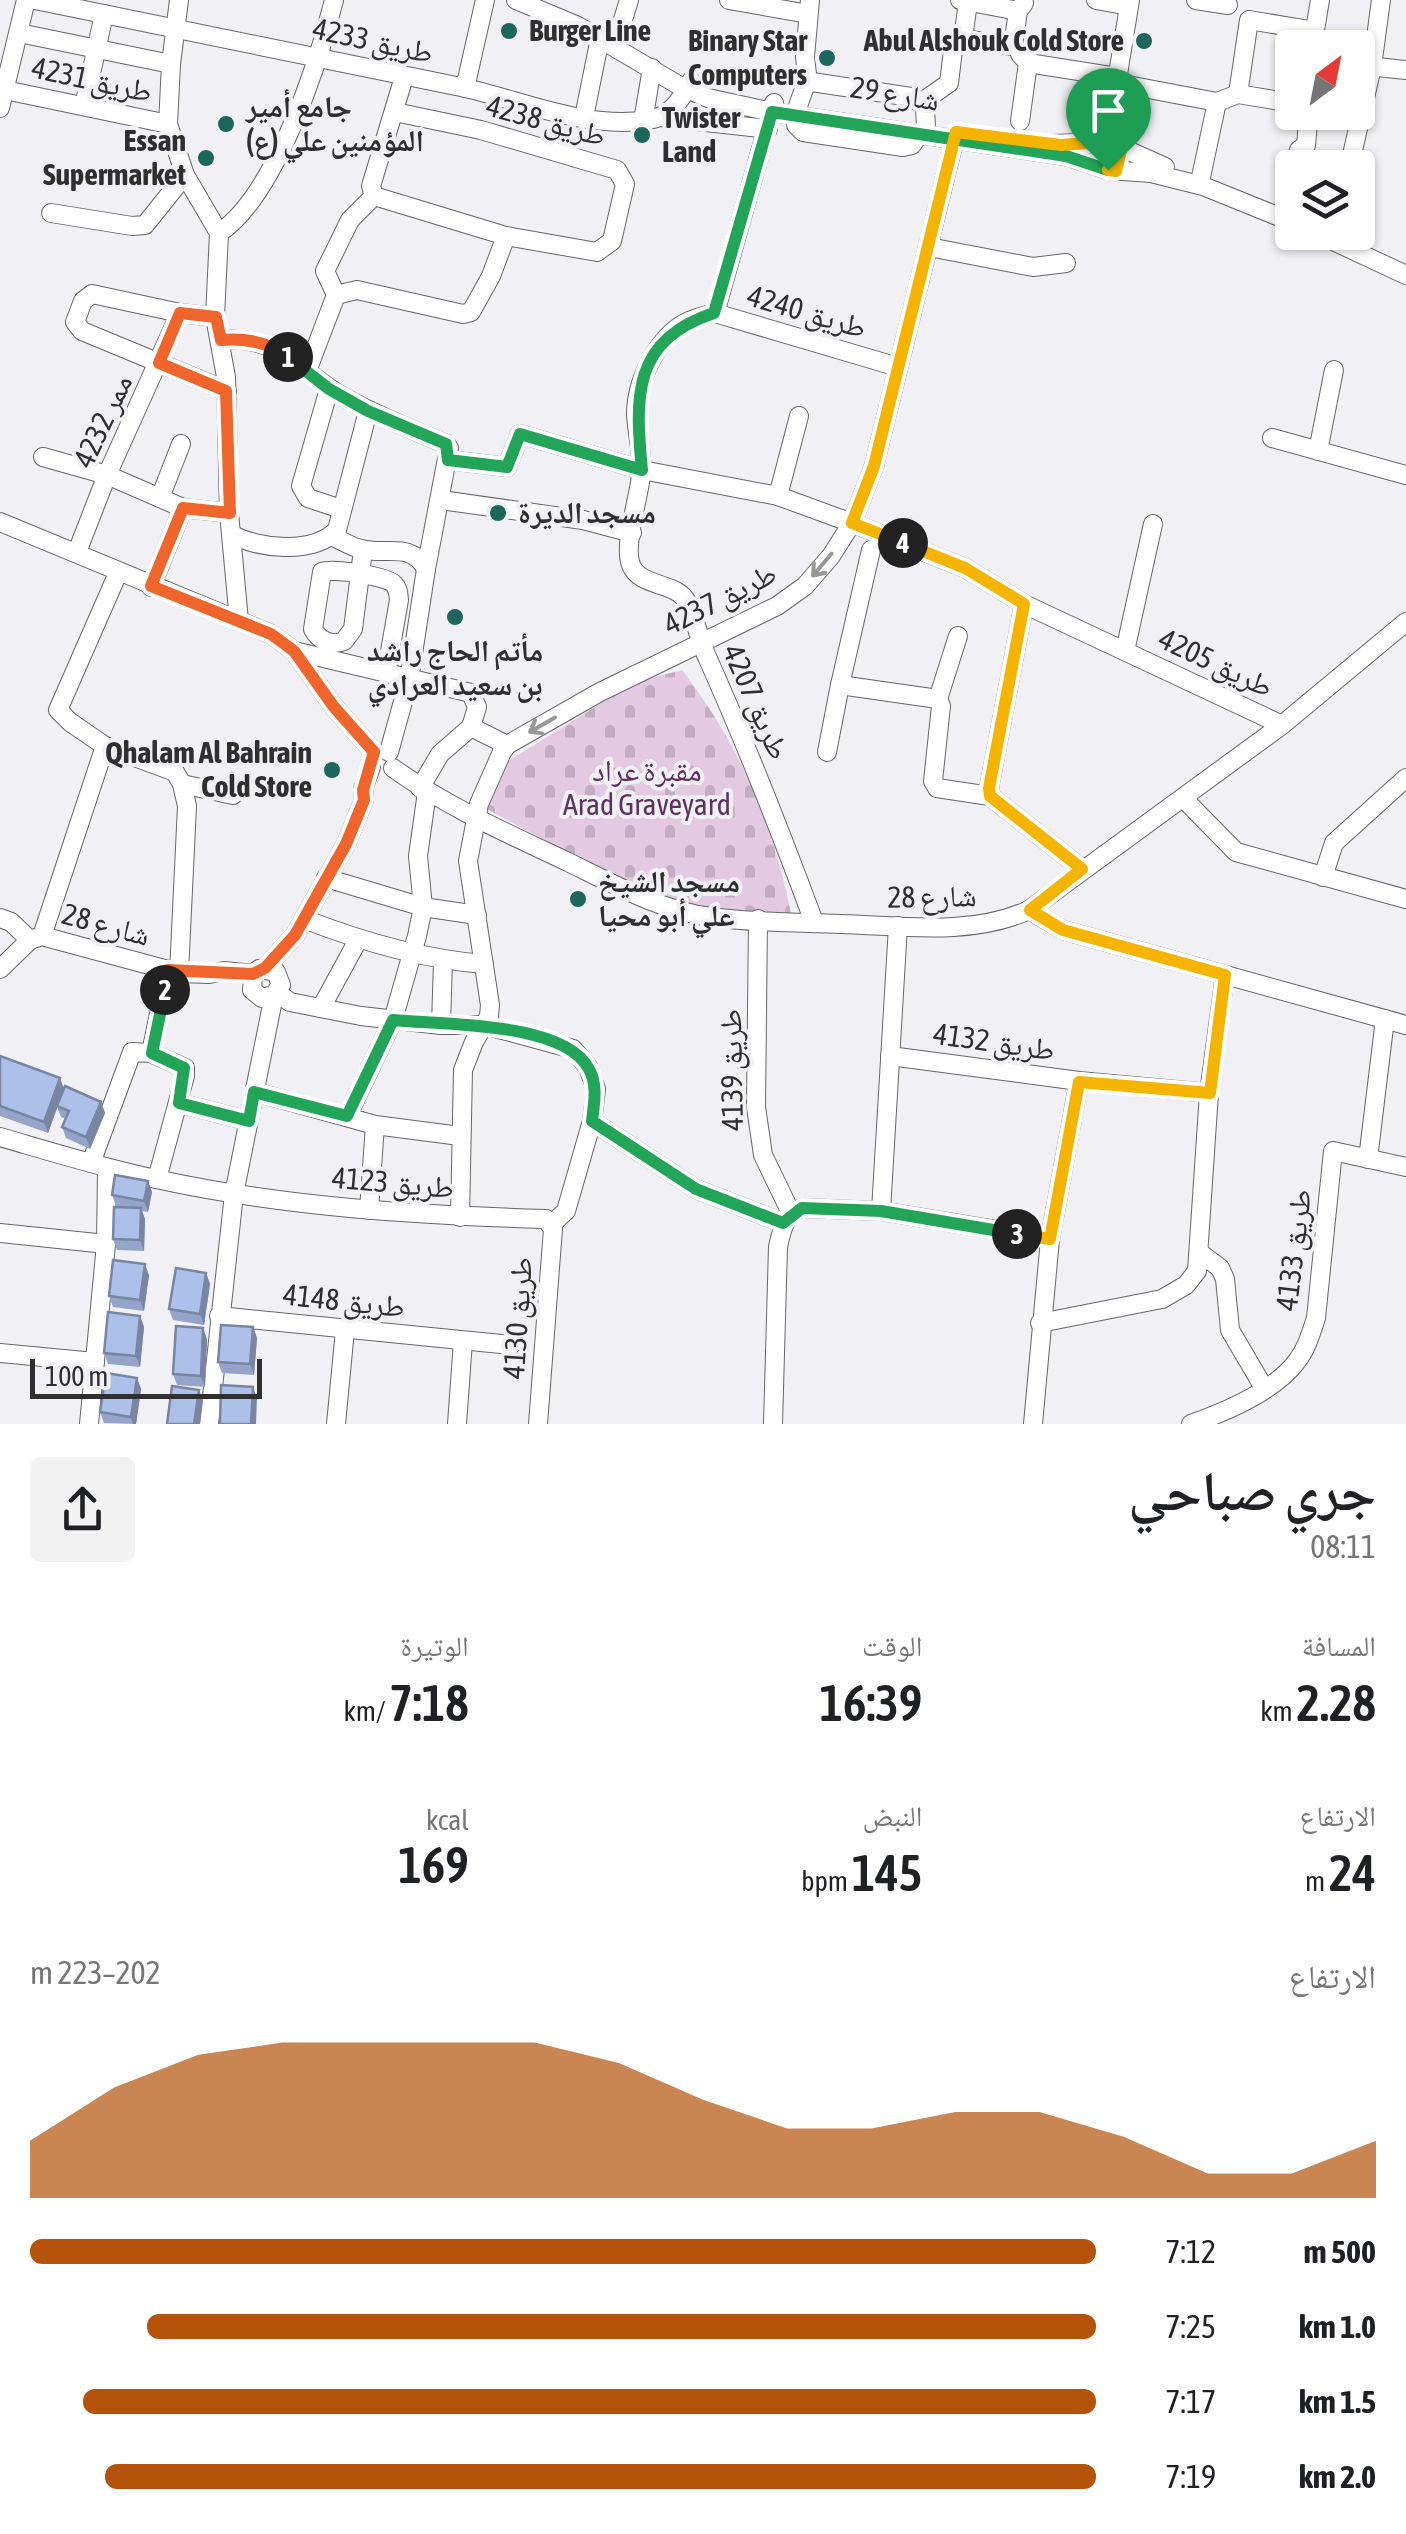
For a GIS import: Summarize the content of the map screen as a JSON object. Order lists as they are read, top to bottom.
{
  "streets": {
    "street": [
      "طريق 4233",
      "طريق 4231",
      "شارع 29",
      "طريق 4238",
      "طريق 4240",
      "ممر 4232",
      "طريق 4237",
      "طريق 4205",
      "طريق 4207",
      "شارع 28",
      "طريق 4132",
      "طريق 4139",
      "طريق 4123",
      "طريق 4133",
      "طريق 4148",
      "طريق 4130"
    ]
  },
  "crossings": [
    ["طريق 4233", "طريق 4231"],
    ["طريق 4233", "شارع 29"],
    ["شارع 29", "طريق 4237"],
    ["طريق 4240", "طريق 4237"],
    ["طريق 4240", "طريق 4205"],
    ["طريق 4240", "طريق 4207"],
    ["طريق 4237", "طريق 4205"],
    ["طريق 4237", "طريق 4207"],
    ["طريق 4205", "طريق 4207"],
    ["طريق 4205", "شارع 28"],
    ["طريق 4207", "شارع 28"],
    ["شارع 28", "طريق 4132"],
    ["شارع 28", "طريق 4139"],
    ["طريق 4123", "طريق 4130"]
  ],
  "one_way": ["طريق 4237"],
  "parks": ["مقبرة عراد Arad Graveyard"],
  "places": [
    "Burger Line",
    "Abul Alshouk Cold Store",
    "Binary Star Computers",
    "جامع أمير المؤمنين علي (ع)",
    "Twister Land",
    "Essan Supermarket",
    "مسجد الديرة",
    "مأتم الحاج راشد بن سعيد العرادي",
    "Qhalam Al Bahrain Cold Store",
    "مسجد الشيخ علي أبو محيا"
  ],
  "scale_bar": "100 m",
  "north": "top right",
  "page": {
    "pins": [
      "1",
      "4",
      "2",
      "3"
    ],
    "scale": "100 m",
    "heading": ["جري صباحي", "08:11"],
    "stats": [
      ["المسافة", "2.28 km"],
      ["الوقت", "16:39"],
      ["الوتيرة", "7:18 /km"],
      ["الارتفاع", "24 m"],
      ["النبض", "145 bpm"],
      ["kcal", "169"]
    ],
    "chart": ["الارتفاع", "202–223 m"],
    "list": [
      {
        "name": "500 m",
        "note": "7:12"
      },
      {
        "name": "1.0 km",
        "note": "7:25"
      },
      {
        "name": "1.5 km",
        "note": "7:17"
      },
      {
        "name": "2.0 km",
        "note": "7:19"
      }
    ]
  }
}
